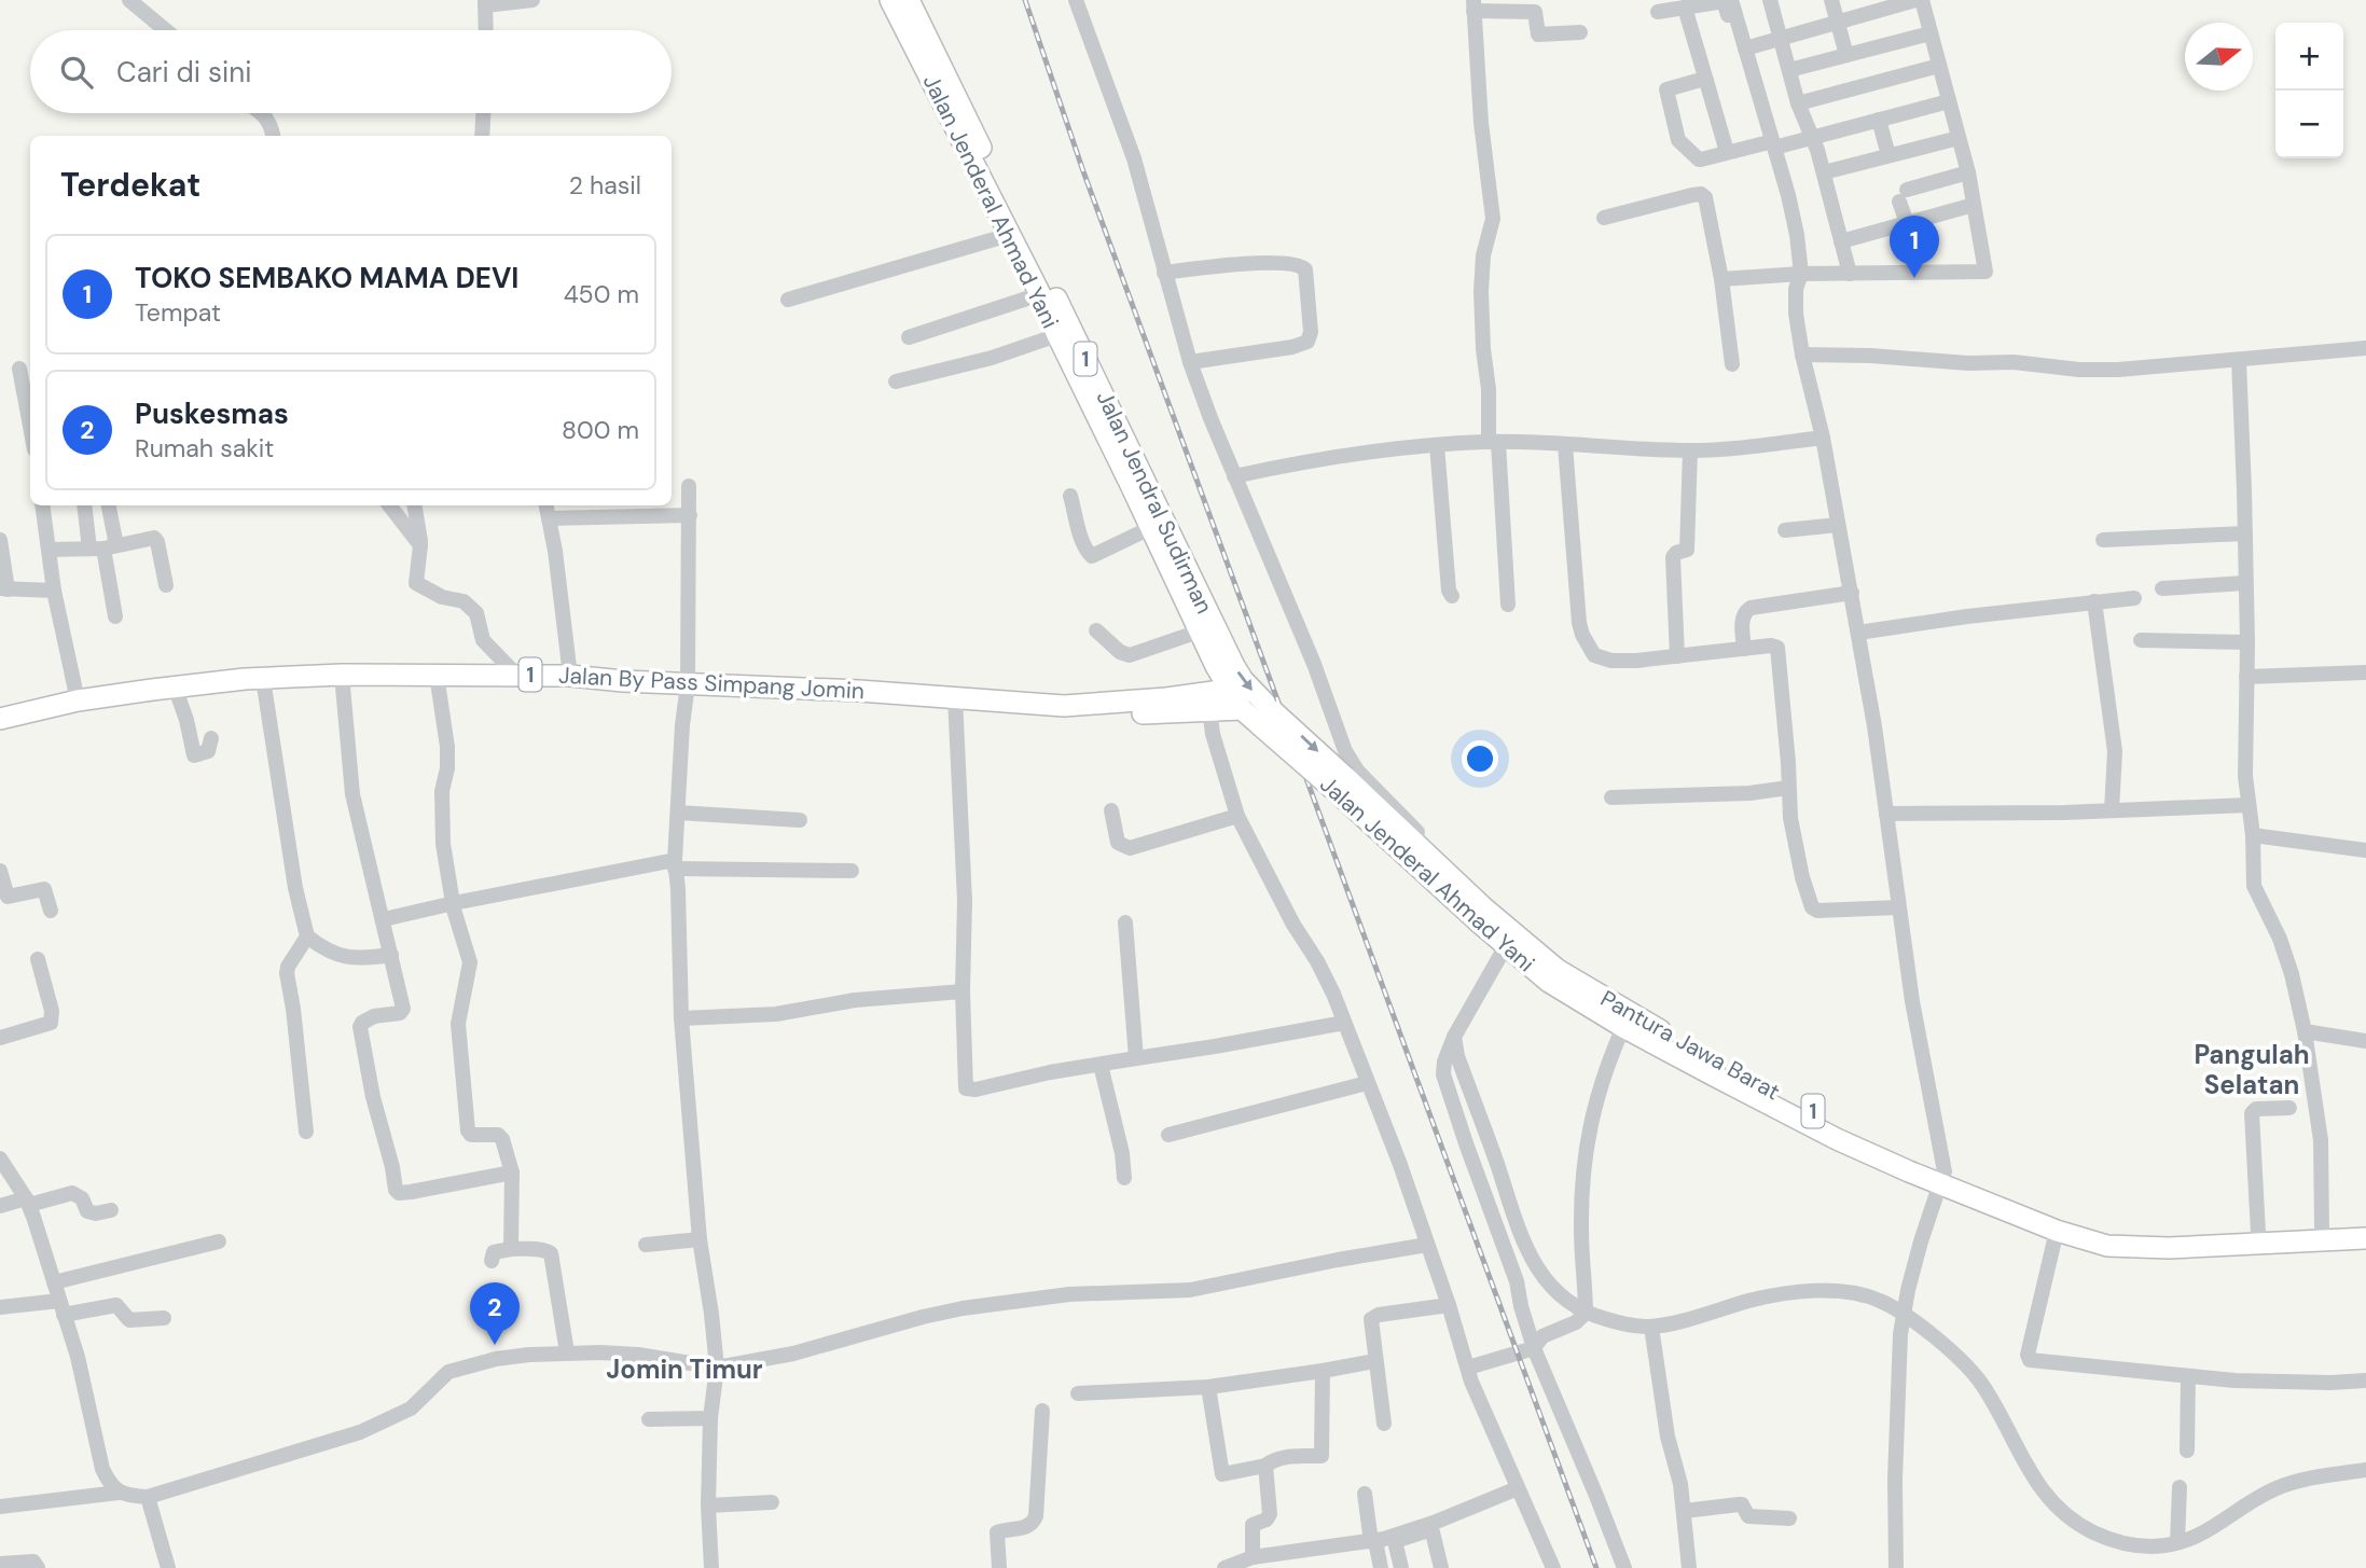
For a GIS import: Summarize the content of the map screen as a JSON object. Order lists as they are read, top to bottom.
{
  "streets": {
    "highway": [
      "Jalan Jenderal Ahmad Yani",
      "1",
      "Jalan Jendral Sudirman",
      "Jalan By Pass Simpang Jomin",
      "Pantura Jawa Barat"
    ]
  },
  "crossings": [
    ["Jalan Jenderal Ahmad Yani", "Jalan Jendral Sudirman"],
    ["Jalan Jenderal Ahmad Yani", "Jalan By Pass Simpang Jomin"],
    ["Jalan Jenderal Ahmad Yani", "Pantura Jawa Barat"]
  ],
  "one_way": ["Jalan Jendral Sudirman"],
  "districts": ["Pangulah Selatan", "Jomin Timur"],
  "north": "right",
  "page": {
    "map_buttons": ["+", "−"],
    "search": "Cari di sini",
    "heading": ["Terdekat", "2 hasil"],
    "pins": ["1", "2"],
    "list": [
      {
        "mark": "1",
        "name": "TOKO SEMBAKO MAMA DEVI",
        "note": "Tempat",
        "value": "450 m"
      },
      {
        "mark": "2",
        "name": "Puskesmas",
        "note": "Rumah sakit",
        "value": "800 m"
      }
    ]
  }
}
